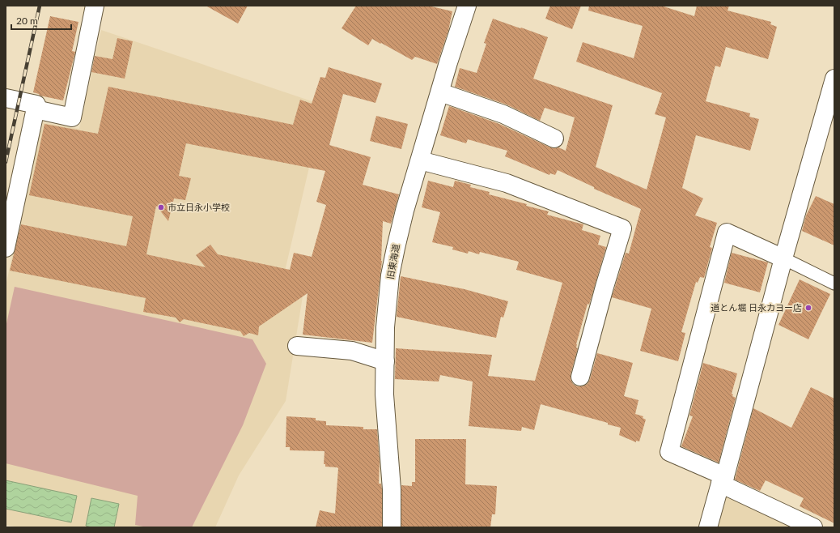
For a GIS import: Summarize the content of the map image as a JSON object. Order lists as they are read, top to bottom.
{
  "streets": {
    "street": ["旧東海道"]
  },
  "places": ["市立日永小学校", "道とん堀 日永カヨー店"],
  "scale_bar": "20 m"
}
